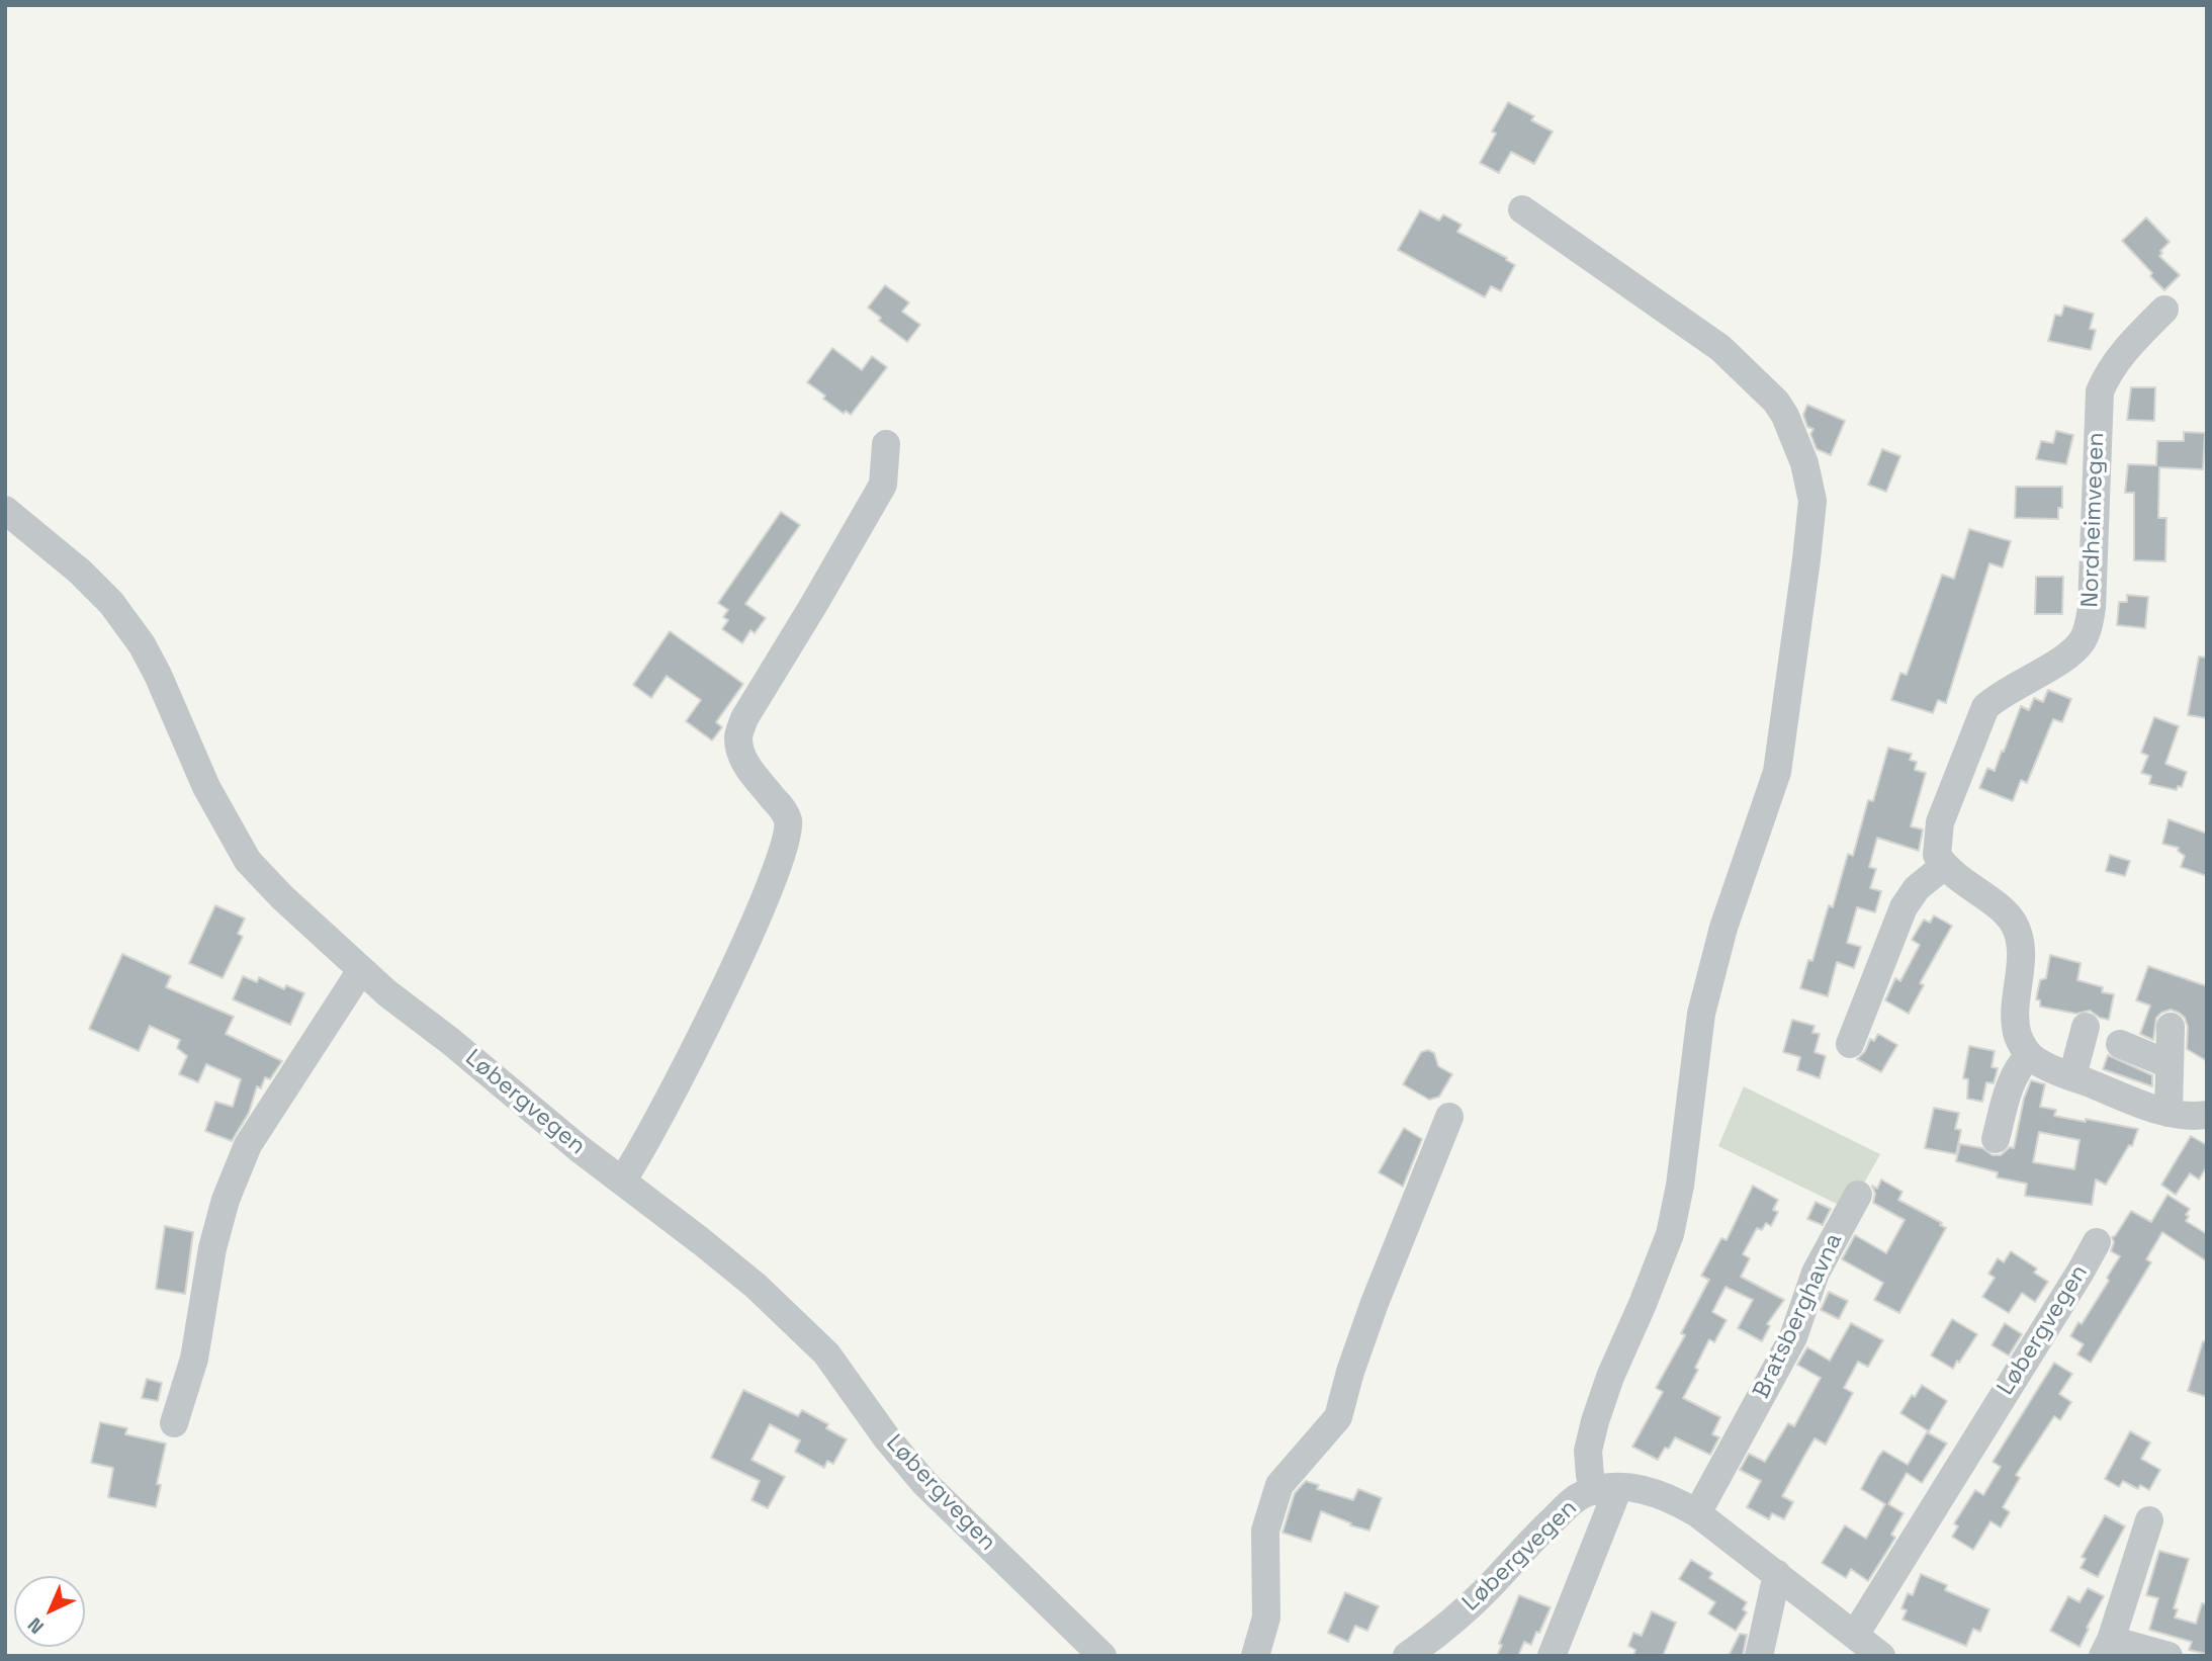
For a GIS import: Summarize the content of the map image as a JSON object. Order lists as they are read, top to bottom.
{
  "streets": {
    "street": ["Nordheimvegen", "Løbergvegen", "Bratsberghavna"]
  },
  "north": "bottom left"
}
